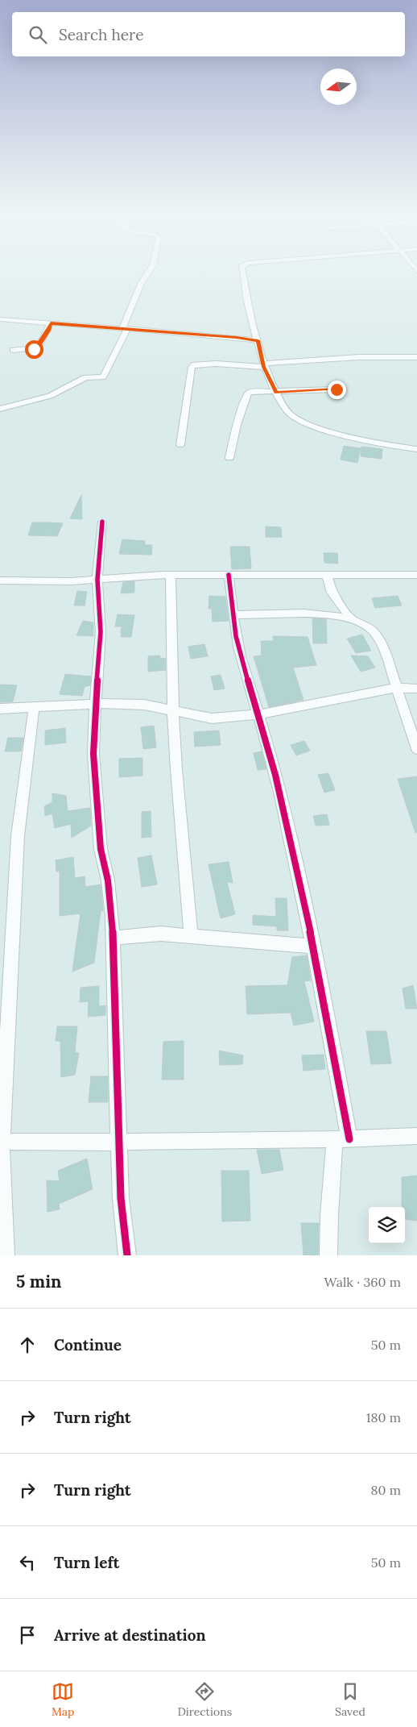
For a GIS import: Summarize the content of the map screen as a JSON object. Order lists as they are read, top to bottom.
{
  "north": "left",
  "page": {
    "search": "Search here",
    "heading": ["5 min", "Walk · 360 m"],
    "list": [
      ["Continue", "50 m"],
      ["Turn right", "180 m"],
      ["Turn right", "80 m"],
      ["Turn left", "50 m"],
      "Arrive at destination"
    ],
    "nav": ["Map", "Directions", "Saved"]
  }
}
